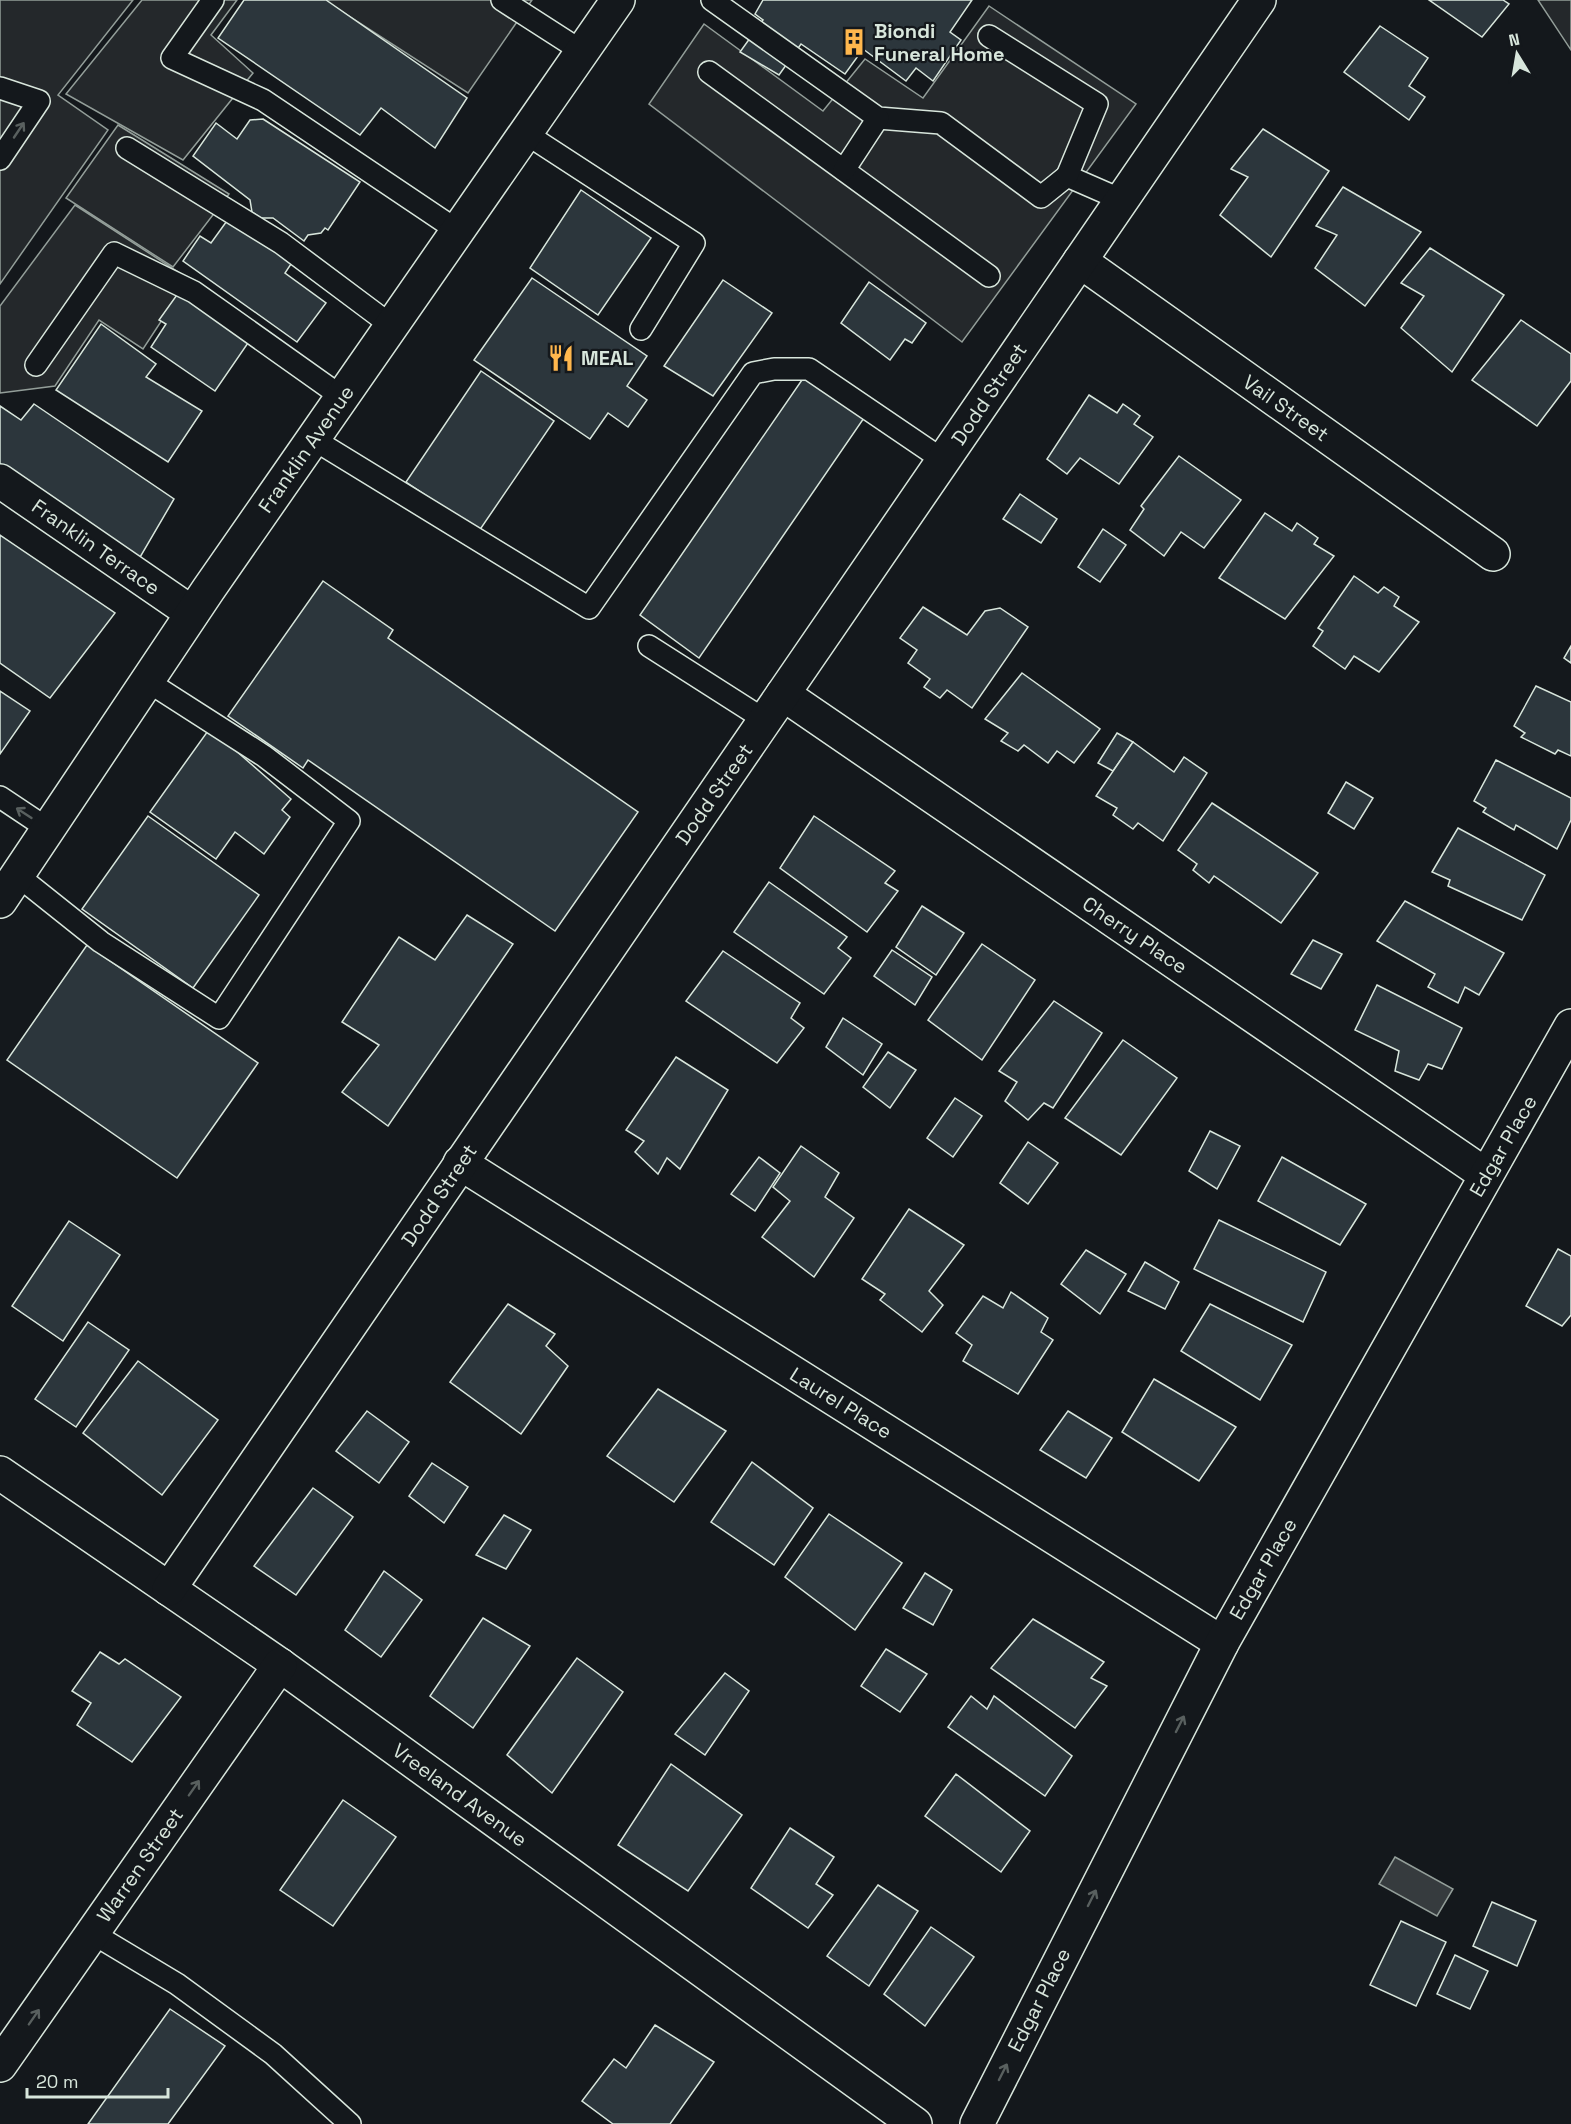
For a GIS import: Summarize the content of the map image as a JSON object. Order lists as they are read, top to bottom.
{
  "streets": {
    "street": [
      "Dodd Street",
      "Vail Street",
      "Franklin Avenue",
      "Franklin Terrace",
      "Cherry Place",
      "Edgar Place",
      "Laurel Place",
      "Vreeland Avenue",
      "Warren Street"
    ]
  },
  "crossings": [
    ["Dodd Street", "Vail Street"],
    ["Dodd Street", "Cherry Place"],
    ["Dodd Street", "Laurel Place"],
    ["Dodd Street", "Vreeland Avenue"],
    ["Franklin Avenue", "Franklin Terrace"],
    ["Cherry Place", "Edgar Place"],
    ["Edgar Place", "Laurel Place"],
    ["Vreeland Avenue", "Warren Street"]
  ],
  "one_way": ["Edgar Place", "Warren Street"],
  "places": {
    "building": ["Biondi Funeral Home"],
    "restaurant": ["MEAL"]
  },
  "scale_bar": "20 m",
  "north": "top"
}
